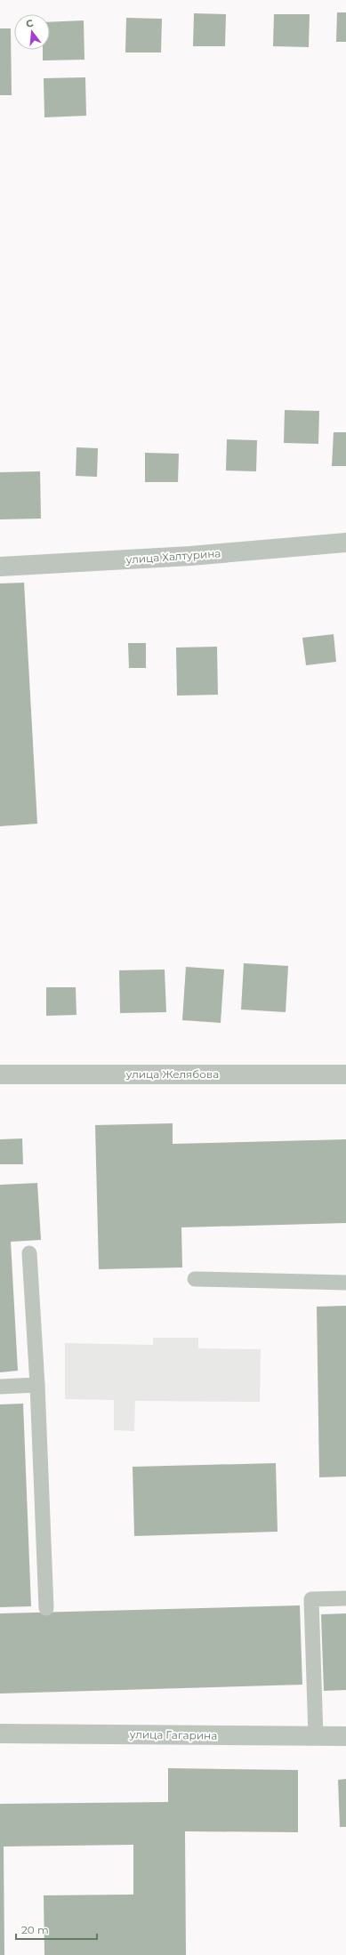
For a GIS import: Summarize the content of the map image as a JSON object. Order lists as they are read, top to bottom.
{
  "streets": {
    "street": ["улица Халтурина", "улица Желябова", "улица Гагарина"]
  },
  "scale_bar": "20 m",
  "north": "top"
}
